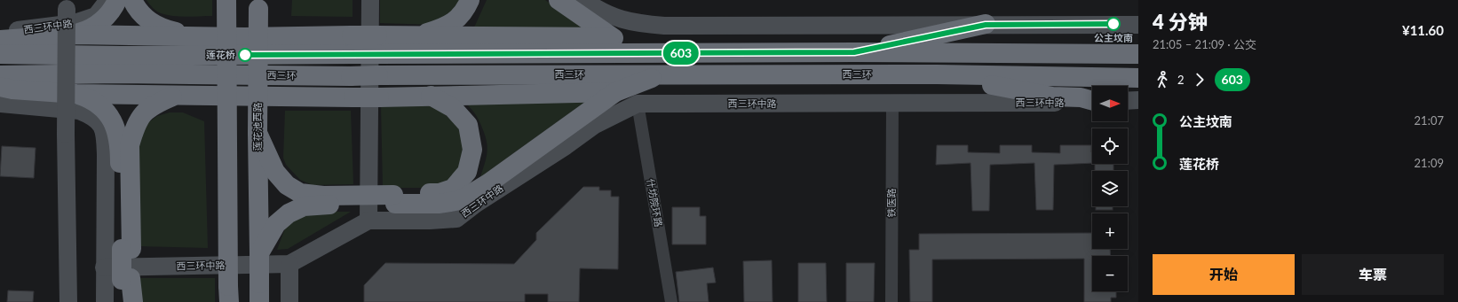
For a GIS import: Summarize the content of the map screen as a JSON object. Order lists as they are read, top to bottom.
{
  "streets": {
    "highway": ["西三环", "莲花池西路"],
    "street": ["西三环中路", "什坊院环路", "铁医路"]
  },
  "crossings": [
    ["西三环中路", "什坊院环路"],
    ["西三环中路", "铁医路"]
  ],
  "places": ["公主坟南", "莲花桥"],
  "lines": ["bus line 603"],
  "north": "right",
  "page": {
    "on_map": "603",
    "heading": ["4 分钟", "21:05 – 21:09 · 公交", "¥11.60"],
    "legs": ["2", "603"],
    "map_buttons": ["+", "−"],
    "list": [
      {
        "name": "公主坟南",
        "value": "21:07"
      },
      {
        "name": "莲花桥",
        "value": "21:09"
      }
    ],
    "buttons": ["开始", "车票"]
  }
}
